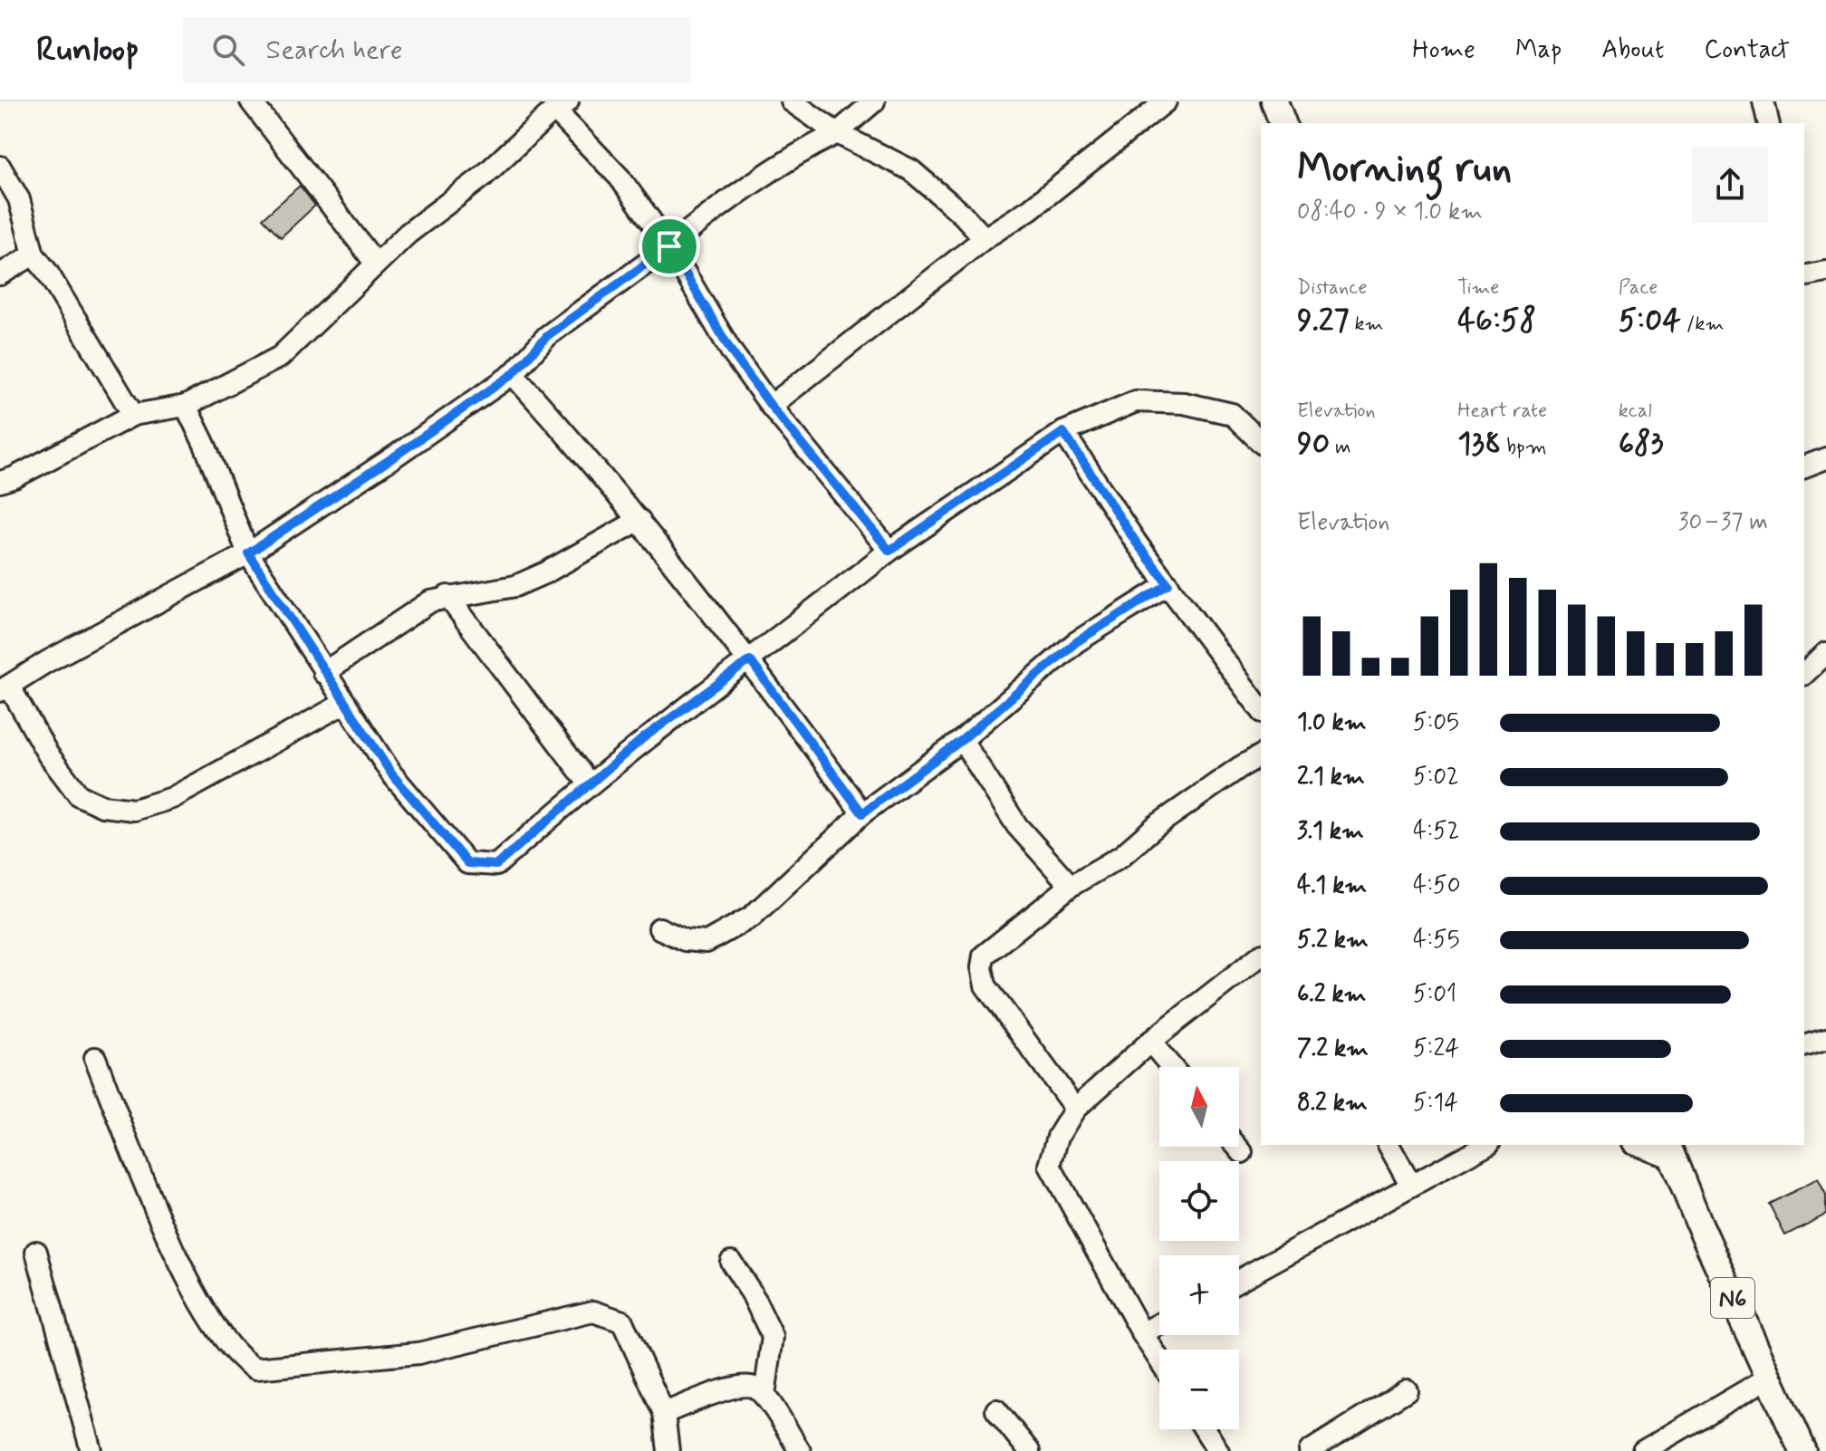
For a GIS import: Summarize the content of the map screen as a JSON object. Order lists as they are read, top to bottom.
{
  "streets": {
    "main road": ["N6"]
  },
  "north": "top",
  "page": {
    "header": "Runloop",
    "search": "Search here",
    "nav": [
      "Home",
      "Map",
      "About",
      "Contact"
    ],
    "heading": ["Morning run", "08:40 · 9 × 1.0 km"],
    "stats": [
      ["Distance", "9.27 km"],
      ["Time", "46:58"],
      ["Pace", "5:04 /km"],
      ["Elevation", "90 m"],
      ["Heart rate", "138 bpm"],
      ["kcal", "683"]
    ],
    "chart": ["Elevation", "30–37 m"],
    "list": [
      {
        "name": "1.0 km",
        "note": "5:05"
      },
      {
        "name": "2.1 km",
        "note": "5:02"
      },
      {
        "name": "3.1 km",
        "note": "4:52"
      },
      {
        "name": "4.1 km",
        "note": "4:50"
      },
      {
        "name": "5.2 km",
        "note": "4:55"
      },
      {
        "name": "6.2 km",
        "note": "5:01"
      },
      {
        "name": "7.2 km",
        "note": "5:24"
      },
      {
        "name": "8.2 km",
        "note": "5:14"
      }
    ],
    "map_buttons": ["+", "−"]
  }
}
